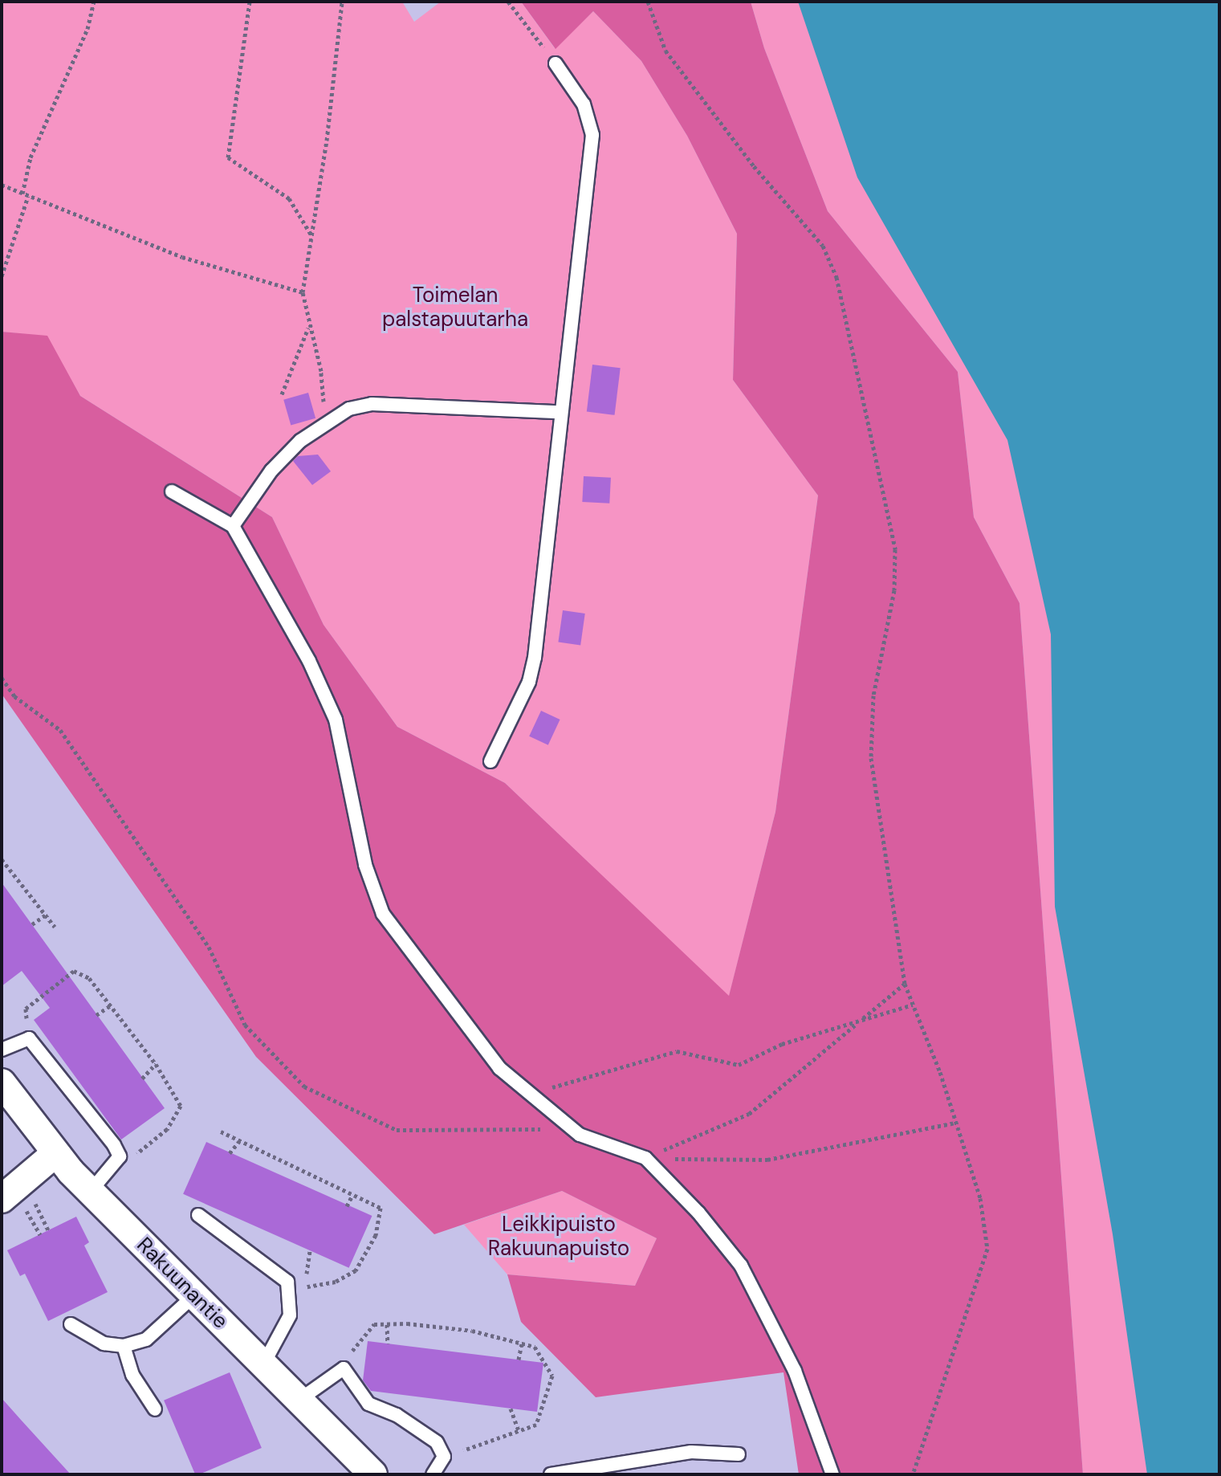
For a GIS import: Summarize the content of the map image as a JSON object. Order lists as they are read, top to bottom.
{
  "streets": {
    "street": ["Rakuunantie"]
  },
  "parks": ["Toimelan palstapuutarha", "Leikkipuisto Rakuunapuisto"]
}
